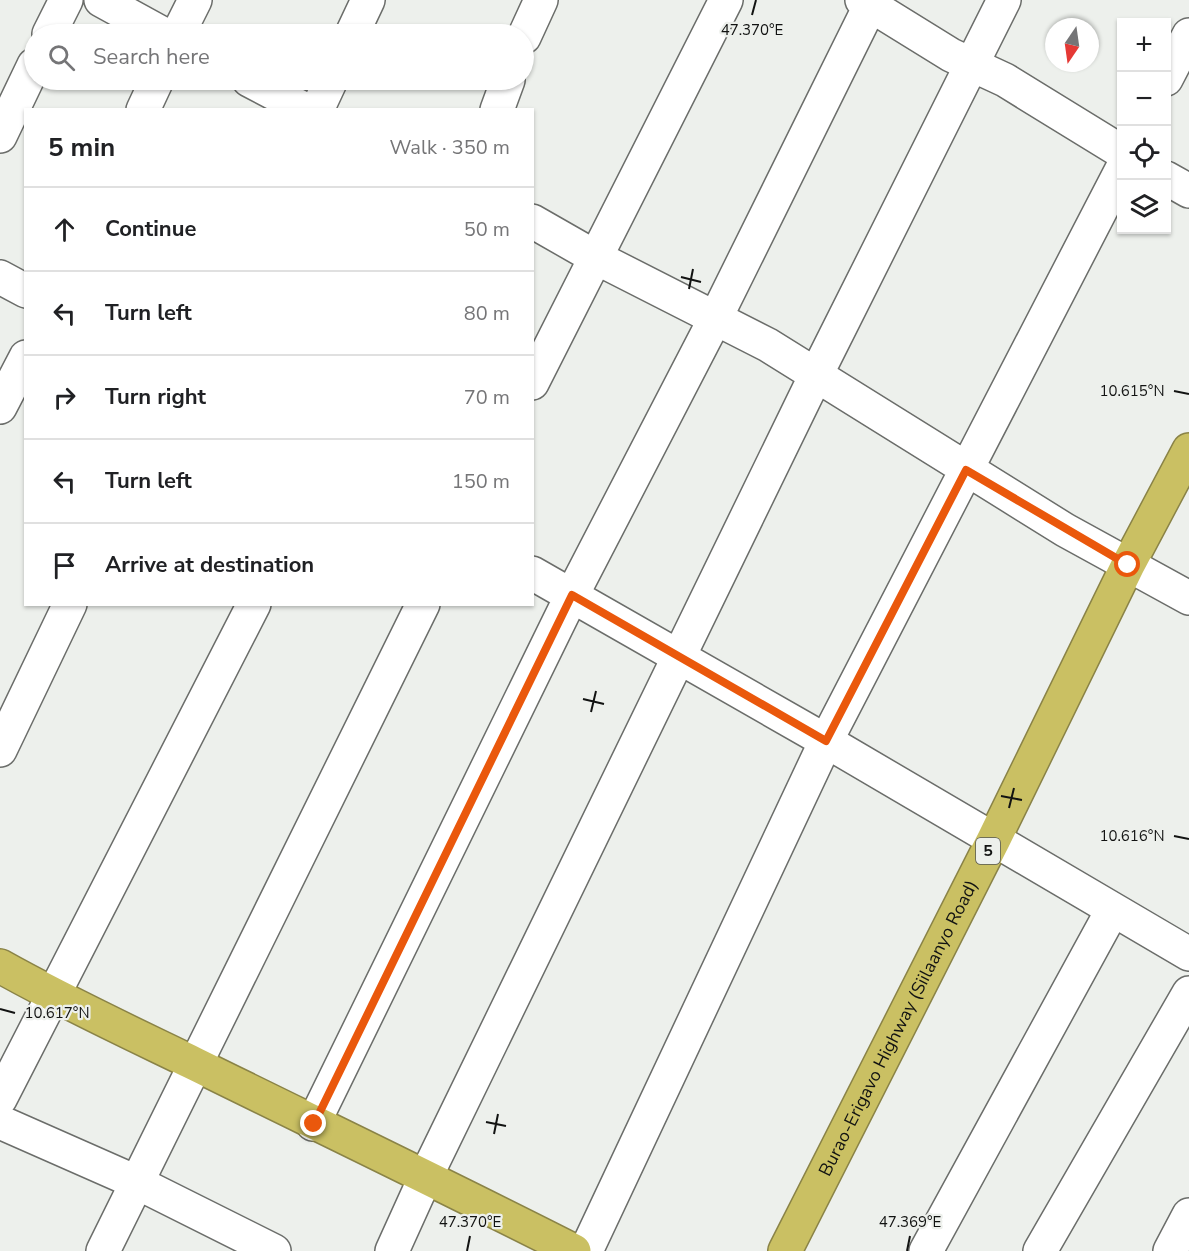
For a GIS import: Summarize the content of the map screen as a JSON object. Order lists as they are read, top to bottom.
{
  "streets": {
    "highway": ["5", "Burao-Erigavo Highway (Siilaanyo Road)"]
  },
  "north": "bottom",
  "page": {
    "map_buttons": ["+", "−"],
    "search": "Search here",
    "heading": ["5 min", "Walk · 350 m"],
    "list": [
      ["Continue", "50 m"],
      ["Turn left", "80 m"],
      ["Turn right", "70 m"],
      ["Turn left", "150 m"],
      "Arrive at destination"
    ]
  },
  "coordinates": [
    "47.370°E",
    "10.615°N",
    "10.616°N",
    "10.617°N",
    "47.369°E"
  ]
}
